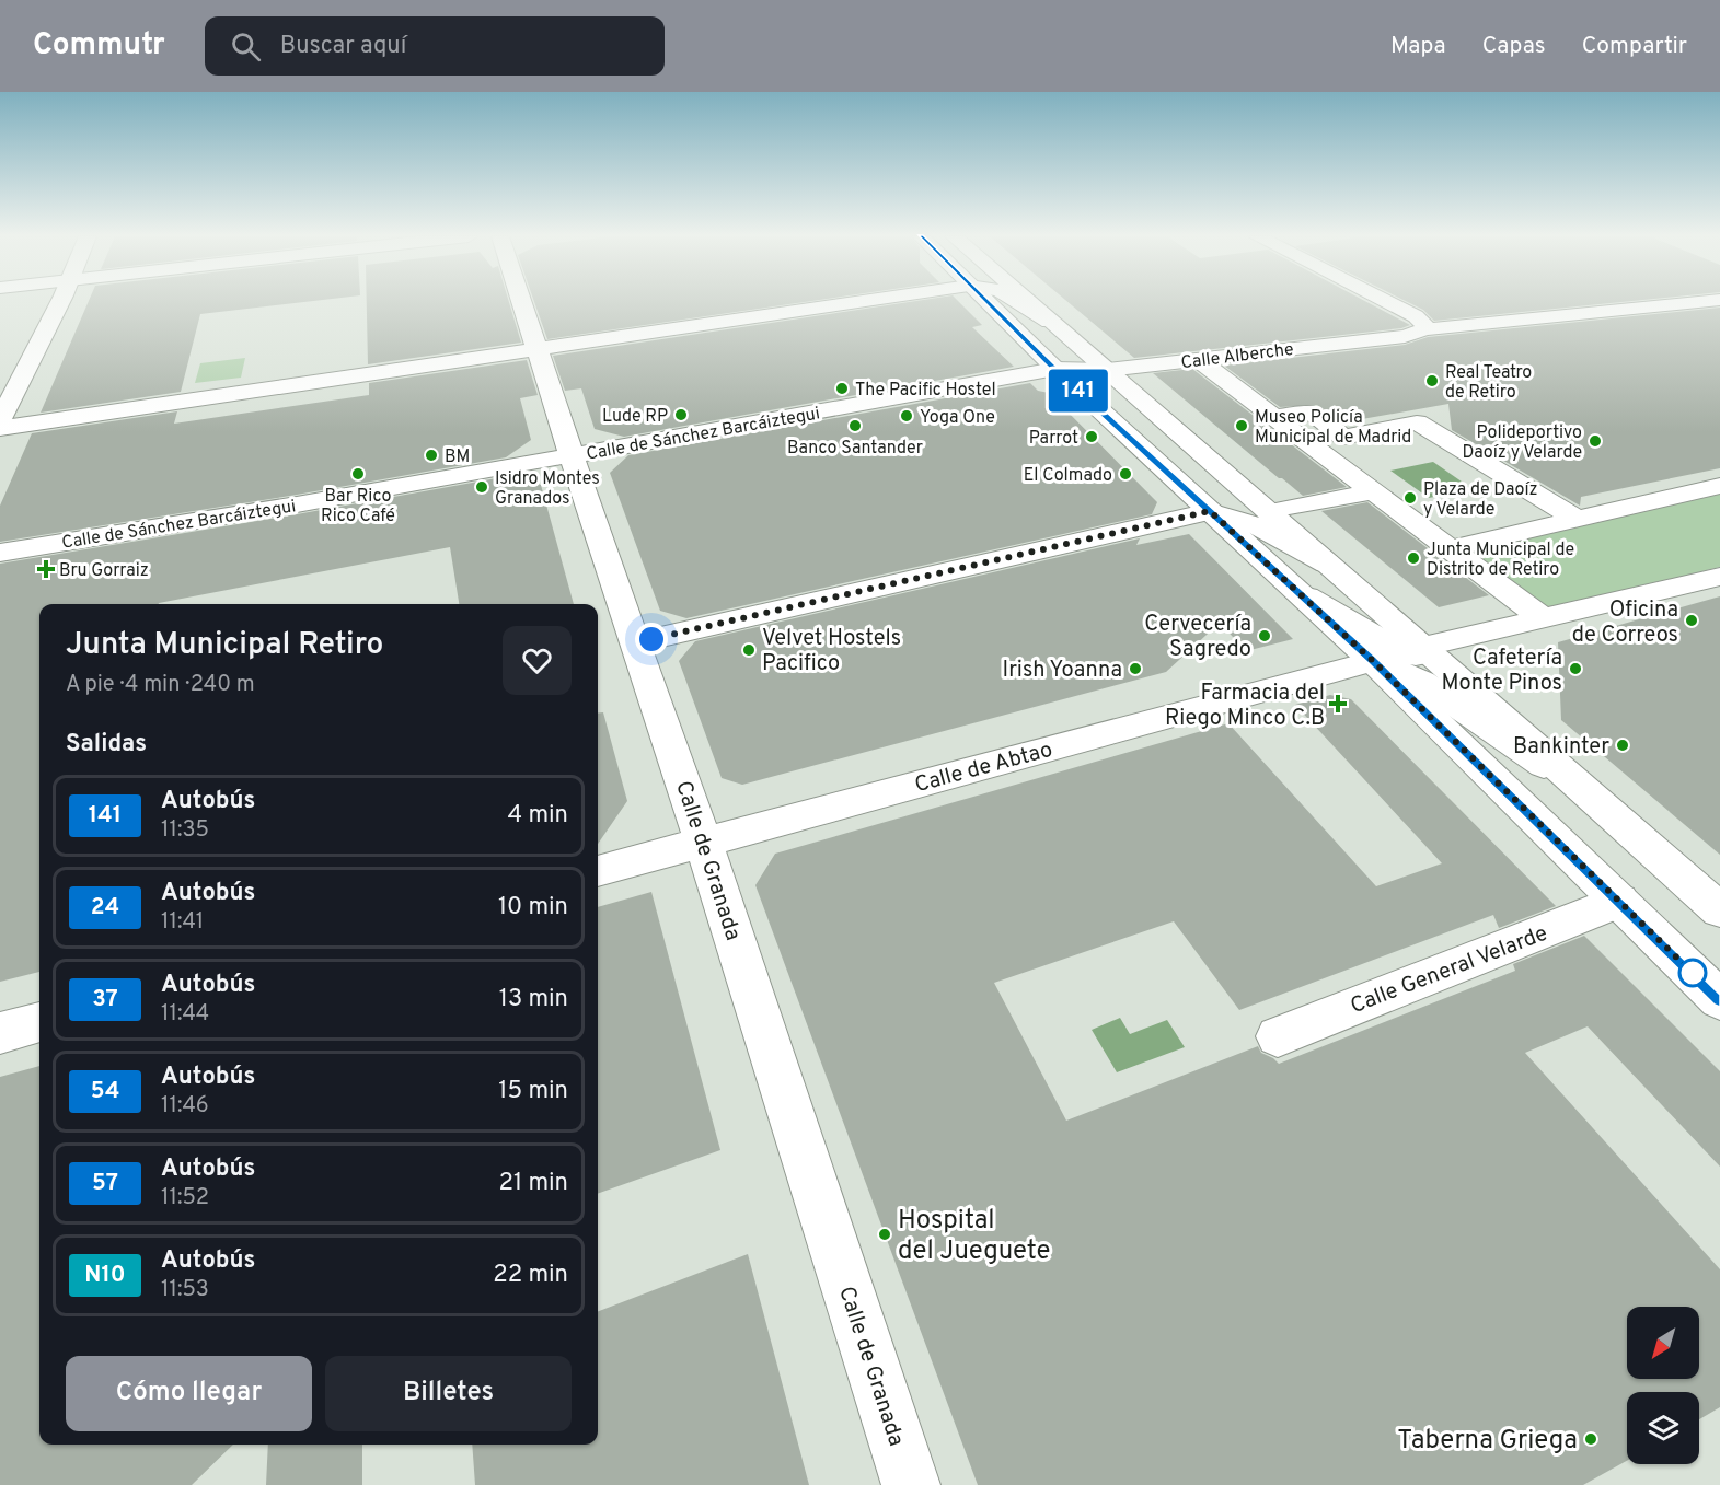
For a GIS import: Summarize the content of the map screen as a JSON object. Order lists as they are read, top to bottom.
{
  "streets": {
    "street": [
      "Calle Alberche",
      "Calle de Sánchez Barcáiztegui",
      "Calle de Abtao",
      "Calle de Granada",
      "Calle General Velarde"
    ]
  },
  "crossings": [
    ["Calle Alberche", "Calle de Sánchez Barcáiztegui"],
    ["Calle de Sánchez Barcáiztegui", "Calle de Granada"],
    ["Calle de Abtao", "Calle de Granada"]
  ],
  "places": {
    "other": [
      "Real Teatro de Retiro",
      "The Pacific Hostel",
      "Lude RP",
      "Yoga One",
      "Banco Santander",
      "Museo Policía Municipal de Madrid",
      "Parrot",
      "Polideportivo Daoíz y Velarde",
      "BM",
      "Bar Rico Rico Café",
      "El Colmado",
      "Isidro Montes Granados",
      "Plaza de Daoíz y Velarde",
      "Junta Municipal de Distrito de Retiro",
      "Oficina de Correos",
      "Cervecería Sagredo",
      "Velvet Hostels Pacifico",
      "Irish Yoanna",
      "Cafetería Monte Pinos",
      "Bankinter",
      "Hospital del Jueguete",
      "Taberna Griega"
    ],
    "health": ["Bru Gorraiz", "Farmacia del Riego Minco C.B"]
  },
  "lines": ["bus line 141"],
  "north": "bottom left",
  "page": {
    "header": "Commutr",
    "search": "Buscar aquí",
    "nav": ["Mapa", "Capas", "Compartir"],
    "on_map": "141",
    "heading": [
      ["Junta Municipal Retiro", "A pie · 4 min · 240 m"],
      "Salidas"
    ],
    "list": [
      {
        "mark": "141",
        "name": "Autobús",
        "note": "11:35",
        "value": "4 min"
      },
      {
        "mark": "24",
        "name": "Autobús",
        "note": "11:41",
        "value": "10 min"
      },
      {
        "mark": "37",
        "name": "Autobús",
        "note": "11:44",
        "value": "13 min"
      },
      {
        "mark": "54",
        "name": "Autobús",
        "note": "11:46",
        "value": "15 min"
      },
      {
        "mark": "57",
        "name": "Autobús",
        "note": "11:52",
        "value": "21 min"
      },
      {
        "mark": "N10",
        "name": "Autobús",
        "note": "11:53",
        "value": "22 min"
      }
    ],
    "buttons": ["Cómo llegar", "Billetes"]
  }
}
